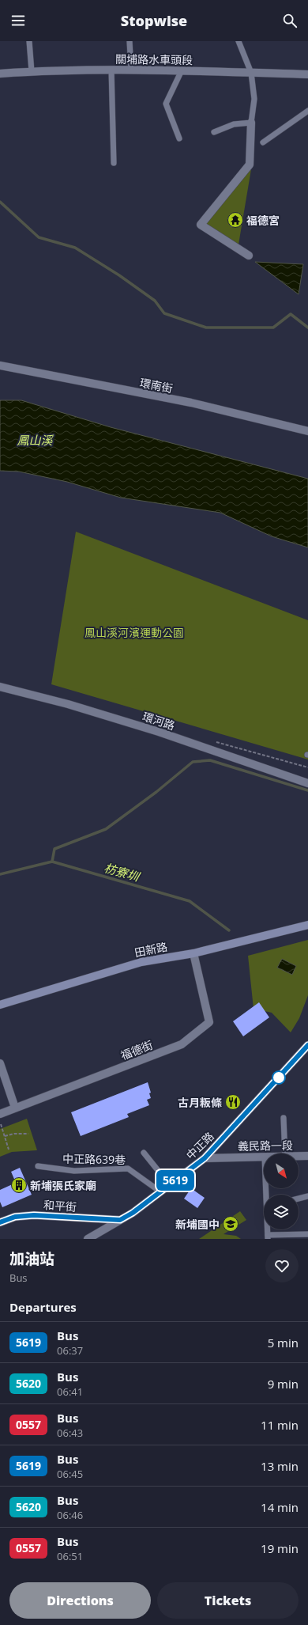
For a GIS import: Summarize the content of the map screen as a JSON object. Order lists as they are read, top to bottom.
{
  "streets": {
    "main road": ["田新路"],
    "street": [
      "關埔路水車頭段",
      "環南街",
      "環河路",
      "福德街",
      "中正路",
      "義民路一段",
      "和平街"
    ],
    "lane": ["中正路639巷"]
  },
  "crossings": [
    ["田新路", "福德街"],
    ["中正路", "義民路一段"],
    ["中正路", "中正路639巷"],
    ["中正路", "和平街"]
  ],
  "water": ["鳳山溪", "枋寮圳"],
  "parks": ["鳳山溪河濱運動公園"],
  "places": {
    "temple": ["福德宮"],
    "restaurant": ["古月粄條"],
    "building": ["新埔張氏家廟"],
    "school or university": ["新埔國中"]
  },
  "lines": ["bus line 5619"],
  "north": "bottom right",
  "page": {
    "header": "Stopwise",
    "on_map": "5619",
    "heading": [
      ["加油站", "Bus"],
      "Departures"
    ],
    "list": [
      {
        "mark": "5619",
        "name": "Bus",
        "note": "06:37",
        "value": "5 min"
      },
      {
        "mark": "5620",
        "name": "Bus",
        "note": "06:41",
        "value": "9 min"
      },
      {
        "mark": "0557",
        "name": "Bus",
        "note": "06:43",
        "value": "11 min"
      },
      {
        "mark": "5619",
        "name": "Bus",
        "note": "06:45",
        "value": "13 min"
      },
      {
        "mark": "5620",
        "name": "Bus",
        "note": "06:46",
        "value": "14 min"
      },
      {
        "mark": "0557",
        "name": "Bus",
        "note": "06:51",
        "value": "19 min"
      }
    ],
    "buttons": ["Directions", "Tickets"]
  }
}
